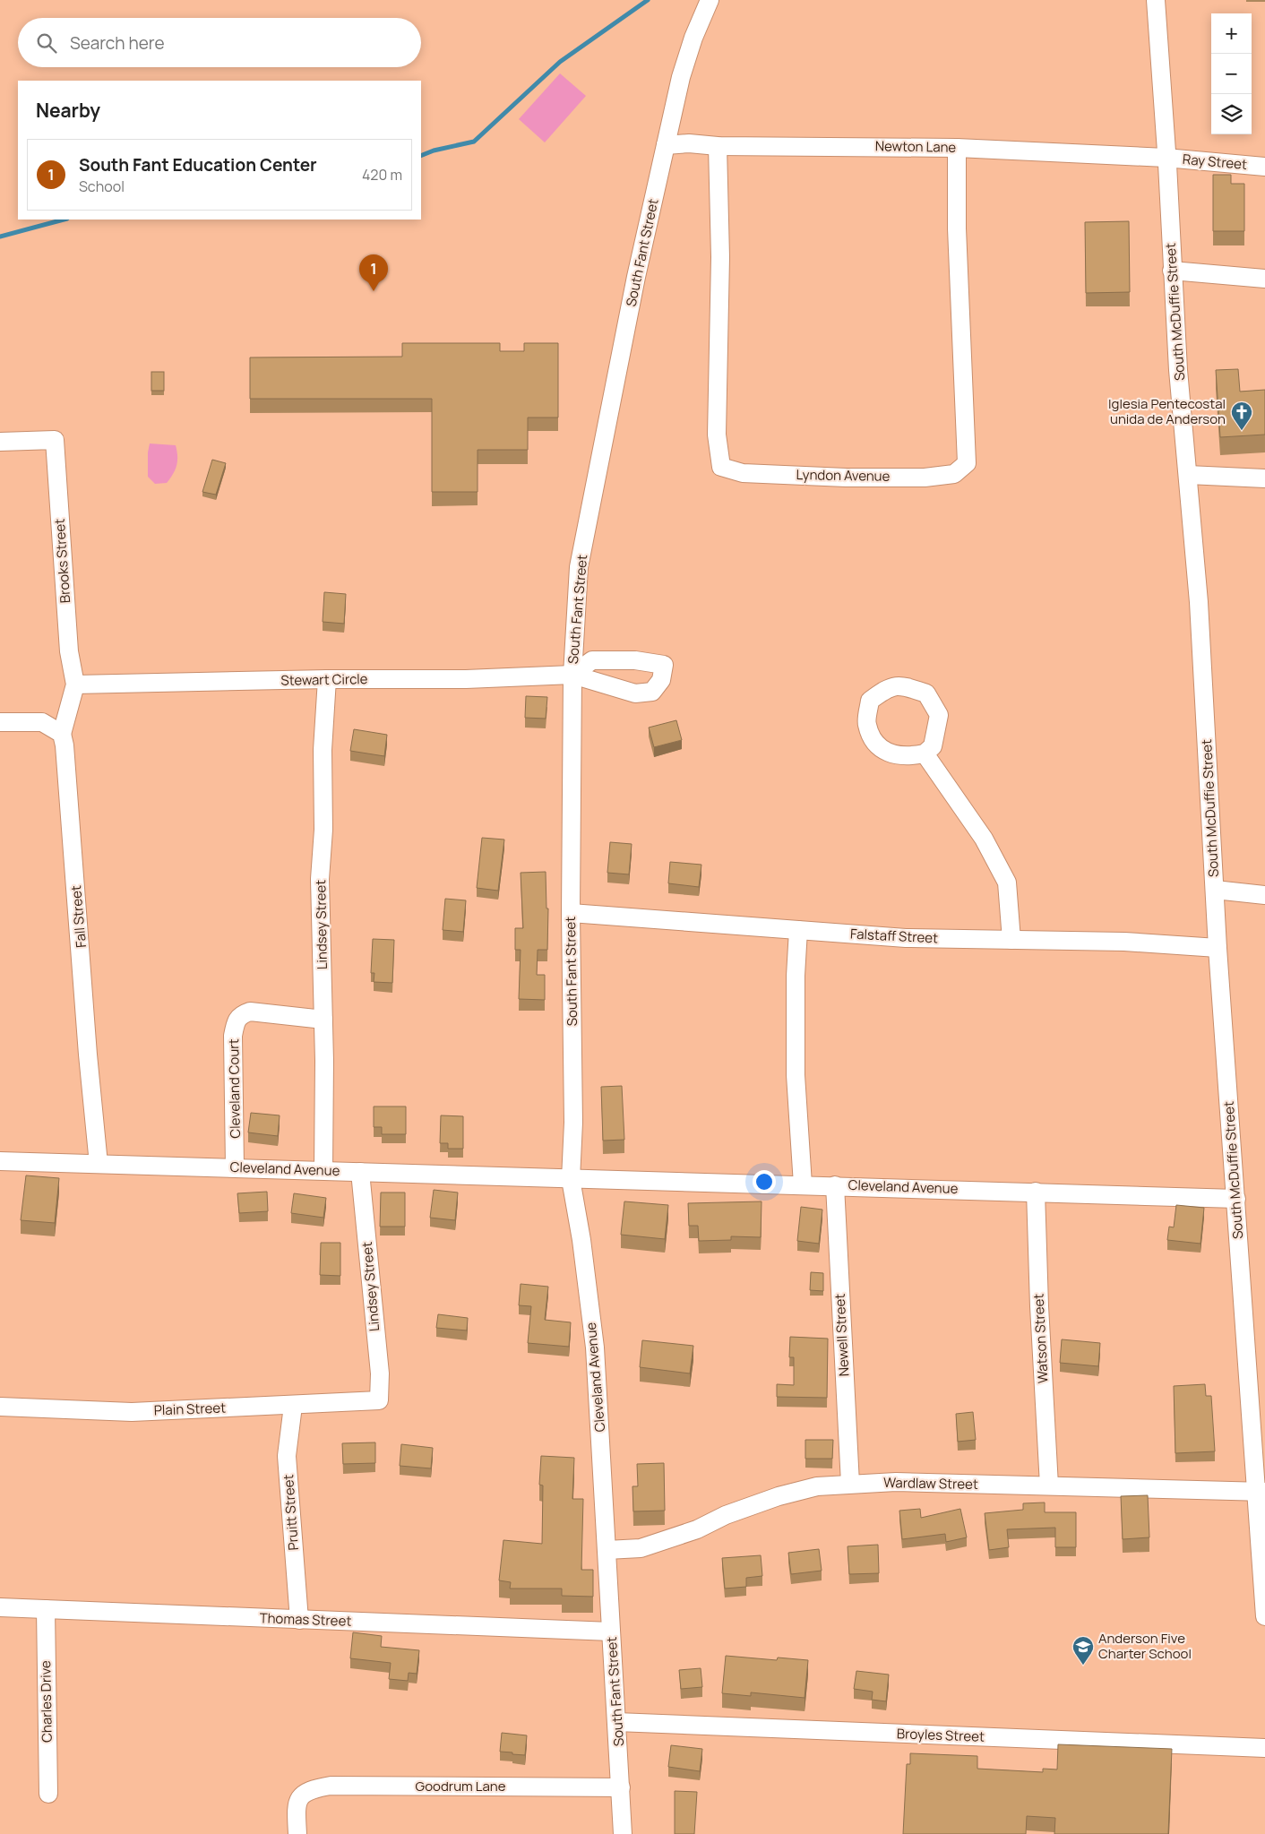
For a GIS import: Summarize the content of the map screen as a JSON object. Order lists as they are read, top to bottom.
{
  "streets": {
    "street": [
      "Newton Lane",
      "Ray Street",
      "South Fant Street",
      "South McDuffie Street",
      "Lyndon Avenue",
      "Brooks Street",
      "Stewart Circle",
      "Fall Street",
      "Lindsey Street",
      "Falstaff Street",
      "Cleveland Court",
      "Cleveland Avenue",
      "Newell Street",
      "Watson Street",
      "Plain Street",
      "Wardlaw Street",
      "Pruitt Street",
      "Thomas Street",
      "Charles Drive",
      "Broyles Street",
      "Goodrum Lane"
    ]
  },
  "crossings": [
    ["Newton Lane", "Ray Street"],
    ["Newton Lane", "South Fant Street"],
    ["Newton Lane", "South McDuffie Street"],
    ["Newton Lane", "Lyndon Avenue"],
    ["Ray Street", "South McDuffie Street"],
    ["South Fant Street", "Stewart Circle"],
    ["South Fant Street", "Falstaff Street"],
    ["South Fant Street", "Cleveland Avenue"],
    ["South Fant Street", "Wardlaw Street"],
    ["South Fant Street", "Thomas Street"],
    ["South Fant Street", "Broyles Street"],
    ["South Fant Street", "Goodrum Lane"],
    ["South McDuffie Street", "Falstaff Street"],
    ["South McDuffie Street", "Cleveland Avenue"],
    ["South McDuffie Street", "Wardlaw Street"],
    ["Brooks Street", "Stewart Circle"],
    ["Brooks Street", "Fall Street"],
    ["Stewart Circle", "Lindsey Street"],
    ["Fall Street", "Cleveland Avenue"],
    ["Lindsey Street", "Cleveland Court"],
    ["Lindsey Street", "Cleveland Avenue"],
    ["Lindsey Street", "Plain Street"],
    ["Cleveland Court", "Cleveland Avenue"],
    ["Cleveland Avenue", "Newell Street"],
    ["Cleveland Avenue", "Watson Street"],
    ["Cleveland Avenue", "Wardlaw Street"],
    ["Newell Street", "Wardlaw Street"],
    ["Watson Street", "Wardlaw Street"],
    ["Plain Street", "Pruitt Street"],
    ["Pruitt Street", "Thomas Street"],
    ["Thomas Street", "Charles Drive"]
  ],
  "places": {
    "church": ["Iglesia Pentecostal unida de Anderson"],
    "school or university": ["Anderson Five Charter School"]
  },
  "page": {
    "map_buttons": ["+", "−"],
    "search": "Search here",
    "heading": "Nearby",
    "list": [
      {
        "mark": "1",
        "name": "South Fant Education Center",
        "note": "School",
        "value": "420 m"
      }
    ],
    "pins": "1"
  }
}
